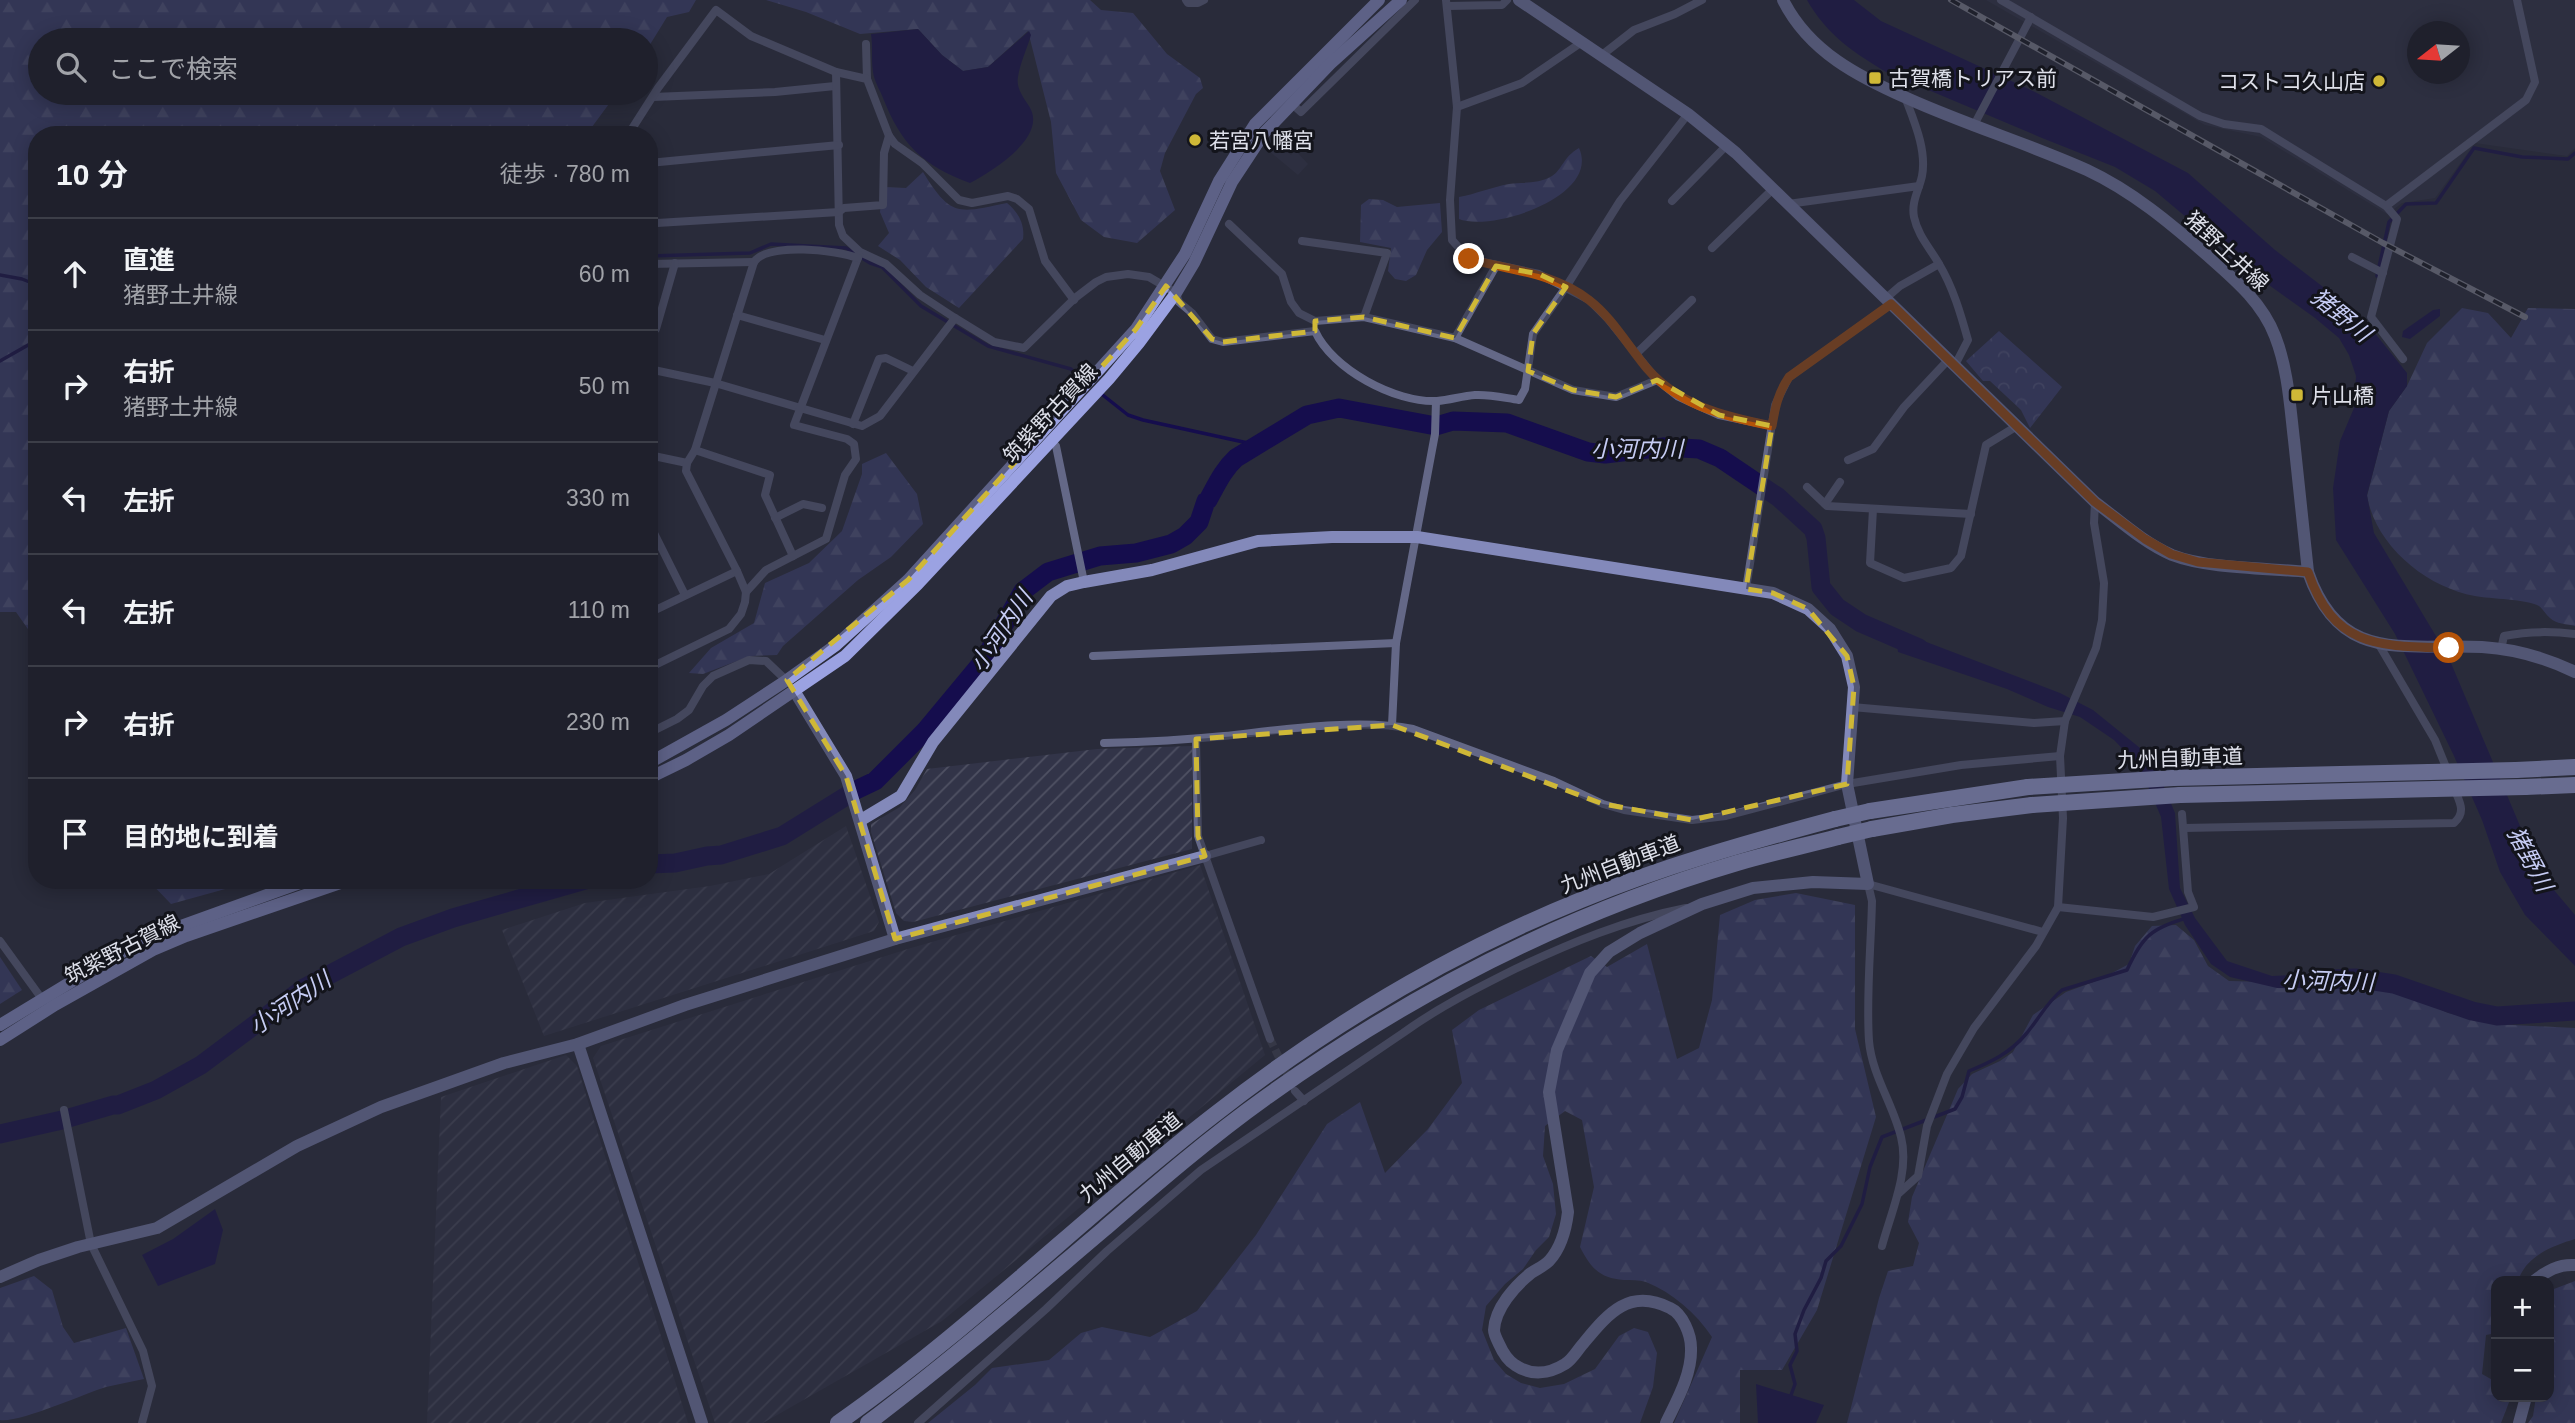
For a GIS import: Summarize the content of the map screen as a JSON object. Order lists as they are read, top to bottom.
{
  "streets": {
    "highway": ["九州自動車道"],
    "main road": ["筑紫野古賀線"],
    "street": ["猪野土井線"]
  },
  "water": ["猪野川", "小河内川"],
  "places": {
    "transit": ["古賀橋トリアス前", "片山橋"],
    "other": ["コストコ久山店", "若宮八幡宮"]
  },
  "north": "left",
  "page": {
    "search": "ここで検索",
    "heading": ["10 分", "徒歩 · 780 m"],
    "list": [
      ["直進", "猪野土井線", "60 m"],
      ["右折", "猪野土井線", "50 m"],
      ["左折", "330 m"],
      ["左折", "110 m"],
      ["右折", "230 m"],
      "目的地に到着"
    ],
    "map_buttons": ["+", "−"]
  }
}
